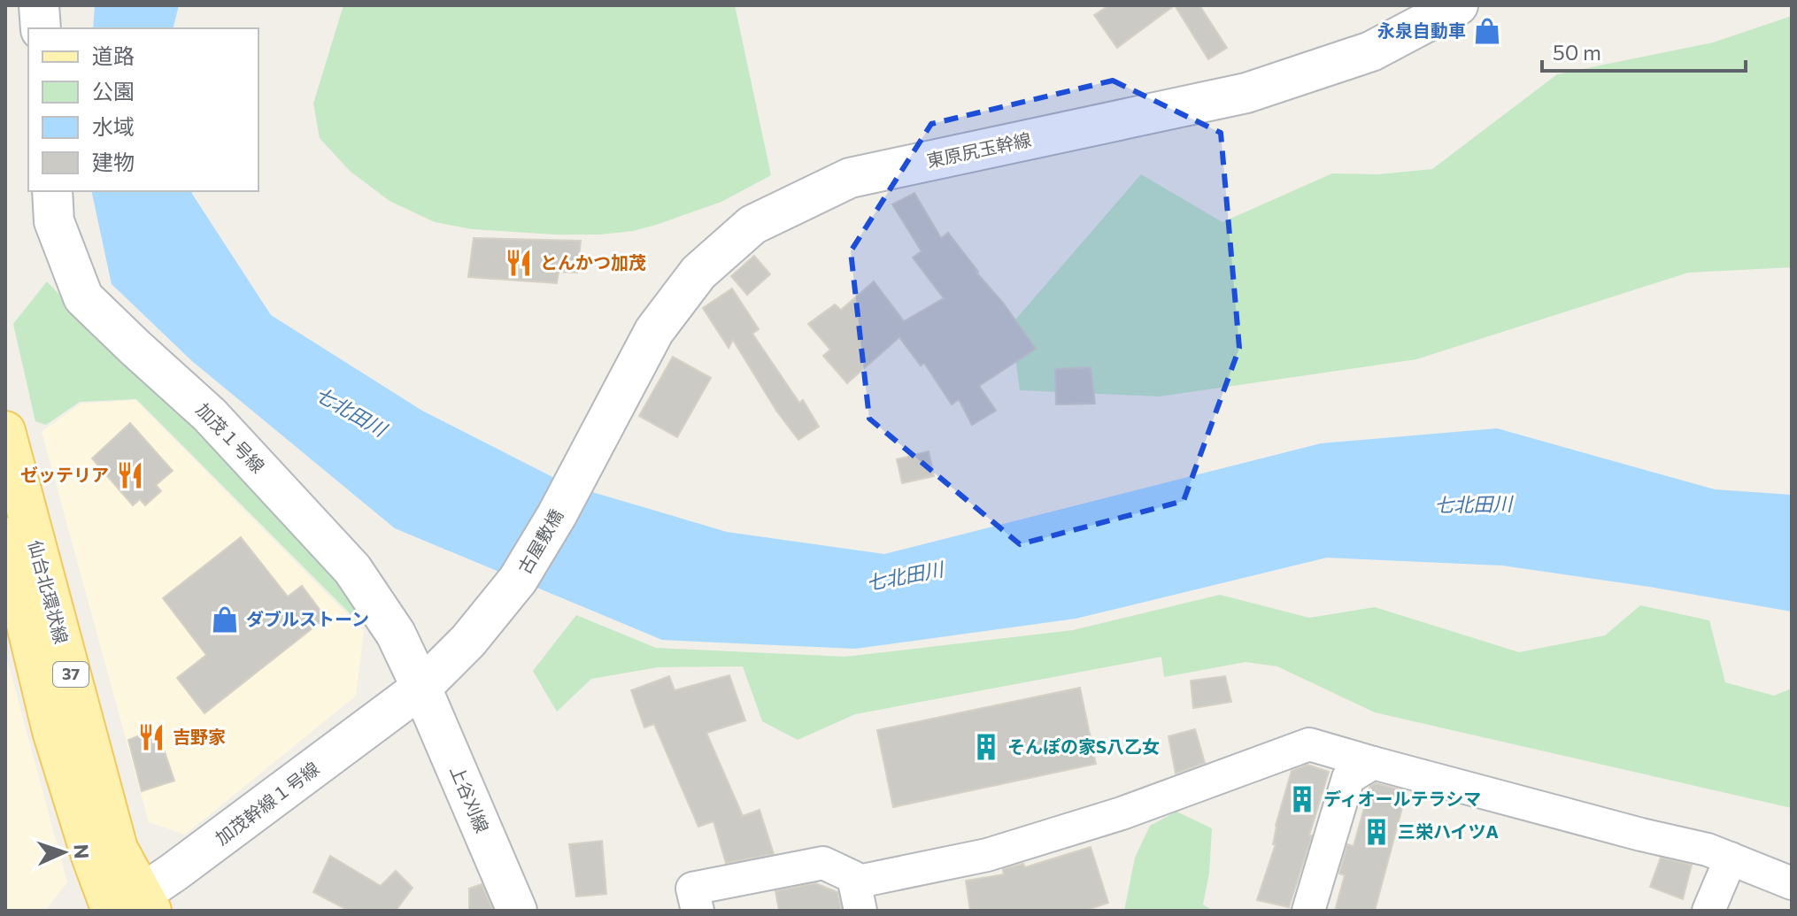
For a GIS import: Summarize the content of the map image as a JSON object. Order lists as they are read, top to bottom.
{
  "streets": {
    "main road": ["仙台北環状線", "37"],
    "street": [
      "東原尻玉幹線",
      "加茂１号線",
      "古屋敷橋",
      "上谷刈線",
      "加茂幹線１号線"
    ]
  },
  "crossings": [
    ["東原尻玉幹線", "古屋敷橋"],
    ["加茂１号線", "古屋敷橋"],
    ["加茂１号線", "上谷刈線"],
    ["加茂１号線", "加茂幹線１号線"],
    ["古屋敷橋", "上谷刈線"],
    ["古屋敷橋", "加茂幹線１号線"],
    ["仙台北環状線", "加茂幹線１号線"],
    ["上谷刈線", "加茂幹線１号線"]
  ],
  "water": ["七北田川"],
  "places": {
    "shop": ["永泉自動車", "ダブルストーン"],
    "restaurant": ["とんかつ加茂", "ゼッテリア", "吉野家"],
    "building": ["そんぽの家S八乙女", "ディオールテラシマ", "三栄ハイツA"]
  },
  "legend": [
    "道路",
    "公園",
    "水域",
    "建物"
  ],
  "scale_bar": "50 m",
  "north": "right"
}
